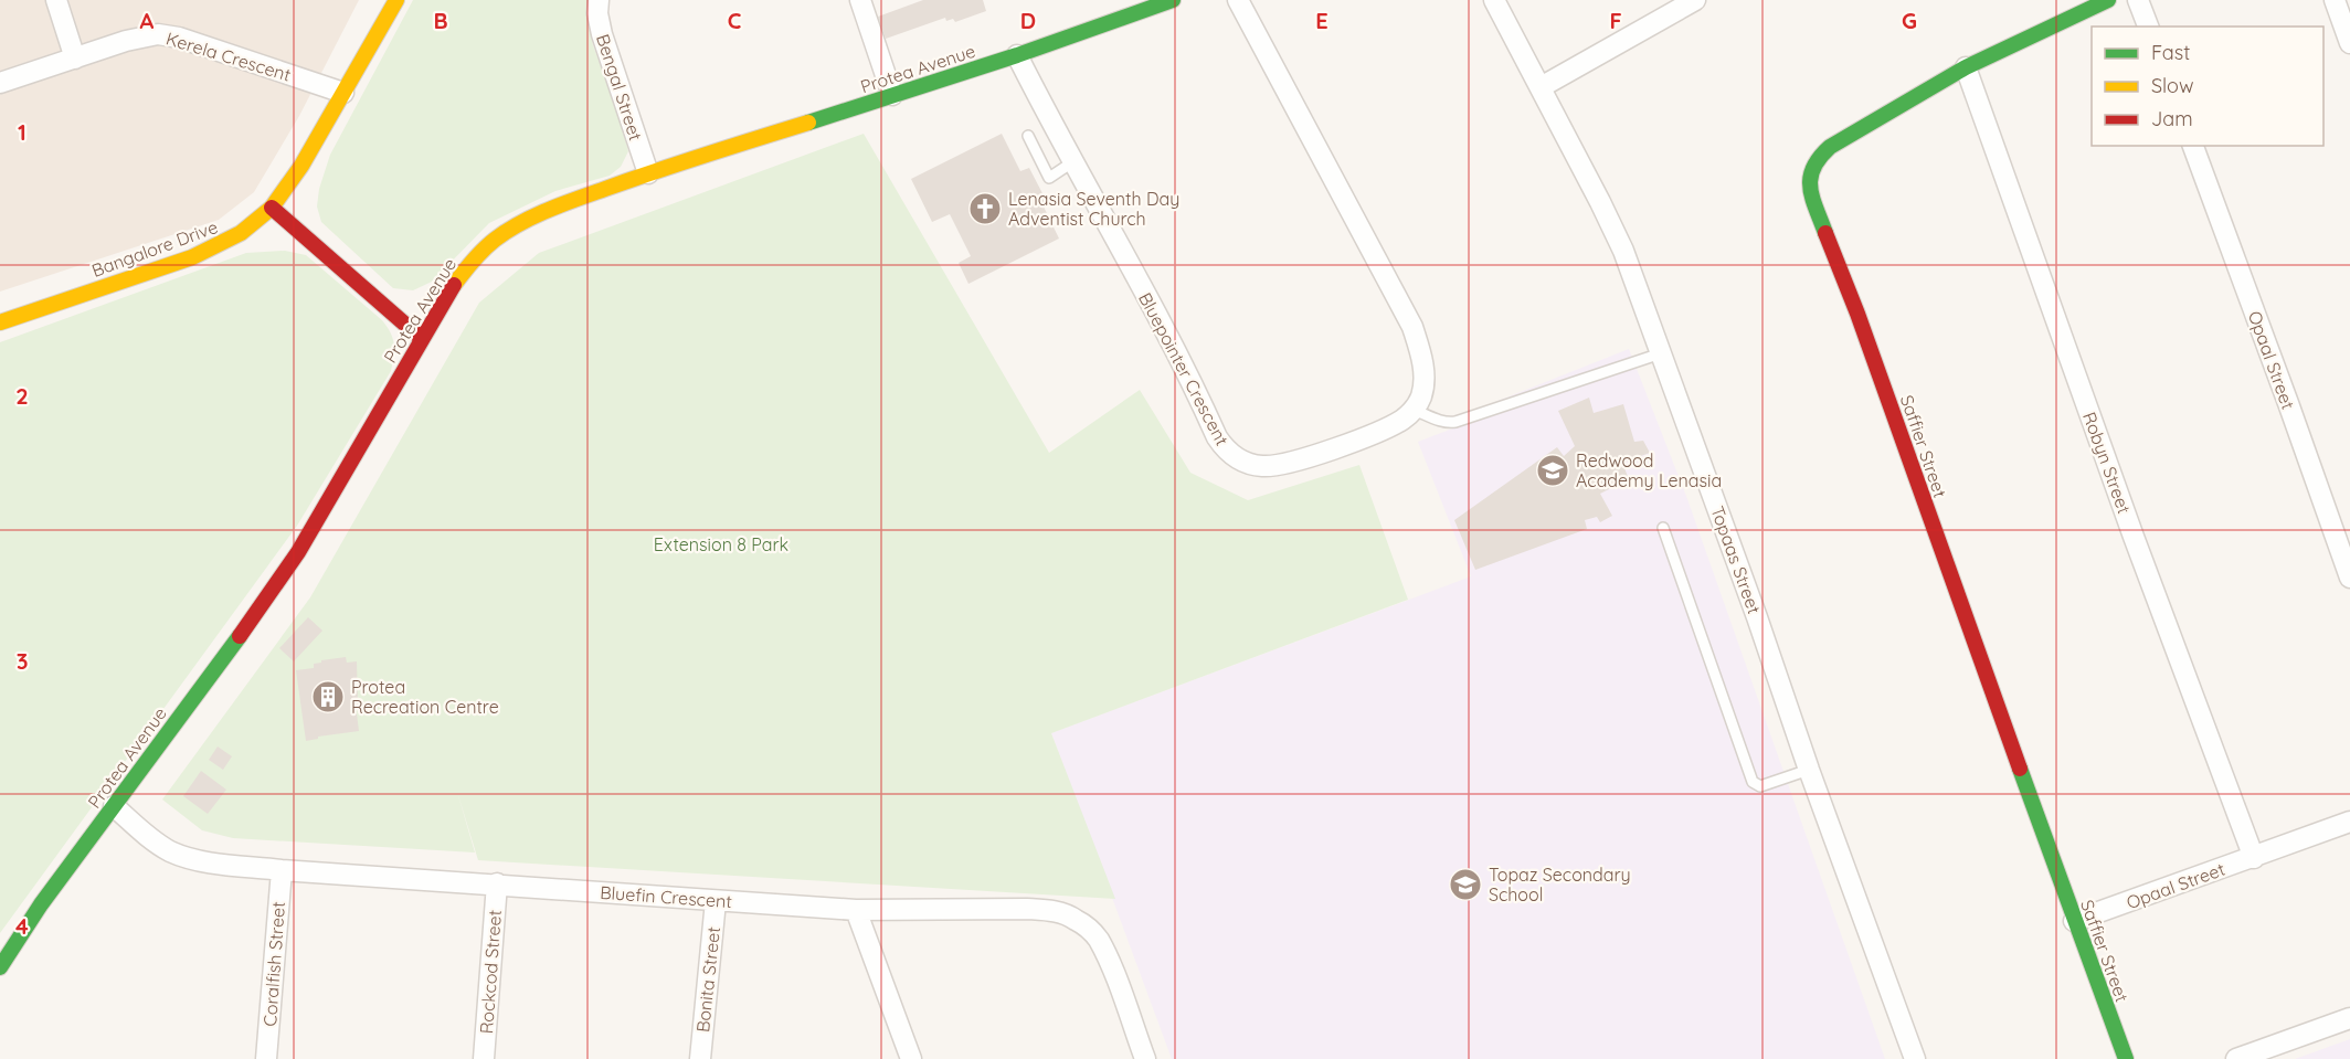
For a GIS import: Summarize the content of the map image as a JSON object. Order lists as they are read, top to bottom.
{
  "streets": {
    "street": [
      "Kerela Crescent",
      "Protea Avenue",
      "Bengal Street",
      "Bangalore Drive",
      "Opaal Street",
      "Bluepointer Crescent",
      "Saffier Street",
      "Robyn Street",
      "Topaas Street",
      "Bluefin Crescent",
      "Coralfish Street",
      "Rockcod Street",
      "Bonita Street"
    ]
  },
  "crossings": [
    ["Kerela Crescent", "Bangalore Drive"],
    ["Protea Avenue", "Bengal Street"],
    ["Protea Avenue", "Bluepointer Crescent"],
    ["Protea Avenue", "Bluefin Crescent"],
    ["Opaal Street", "Saffier Street"],
    ["Opaal Street", "Robyn Street"],
    ["Saffier Street", "Robyn Street"],
    ["Bluefin Crescent", "Coralfish Street"],
    ["Bluefin Crescent", "Rockcod Street"],
    ["Bluefin Crescent", "Bonita Street"]
  ],
  "parks": ["Extension 8 Park"],
  "places": {
    "church": ["Lenasia Seventh Day Adventist Church"],
    "school or university": ["Redwood Academy Lenasia", "Topaz Secondary School"],
    "building": ["Protea Recreation Centre"]
  },
  "legend": ["Fast", "Slow", "Jam"],
  "grid": {
    "columns": [
      "A",
      "B",
      "C",
      "D",
      "E",
      "F",
      "G"
    ],
    "rows": [
      "1",
      "2",
      "3",
      "4"
    ]
  }
}
